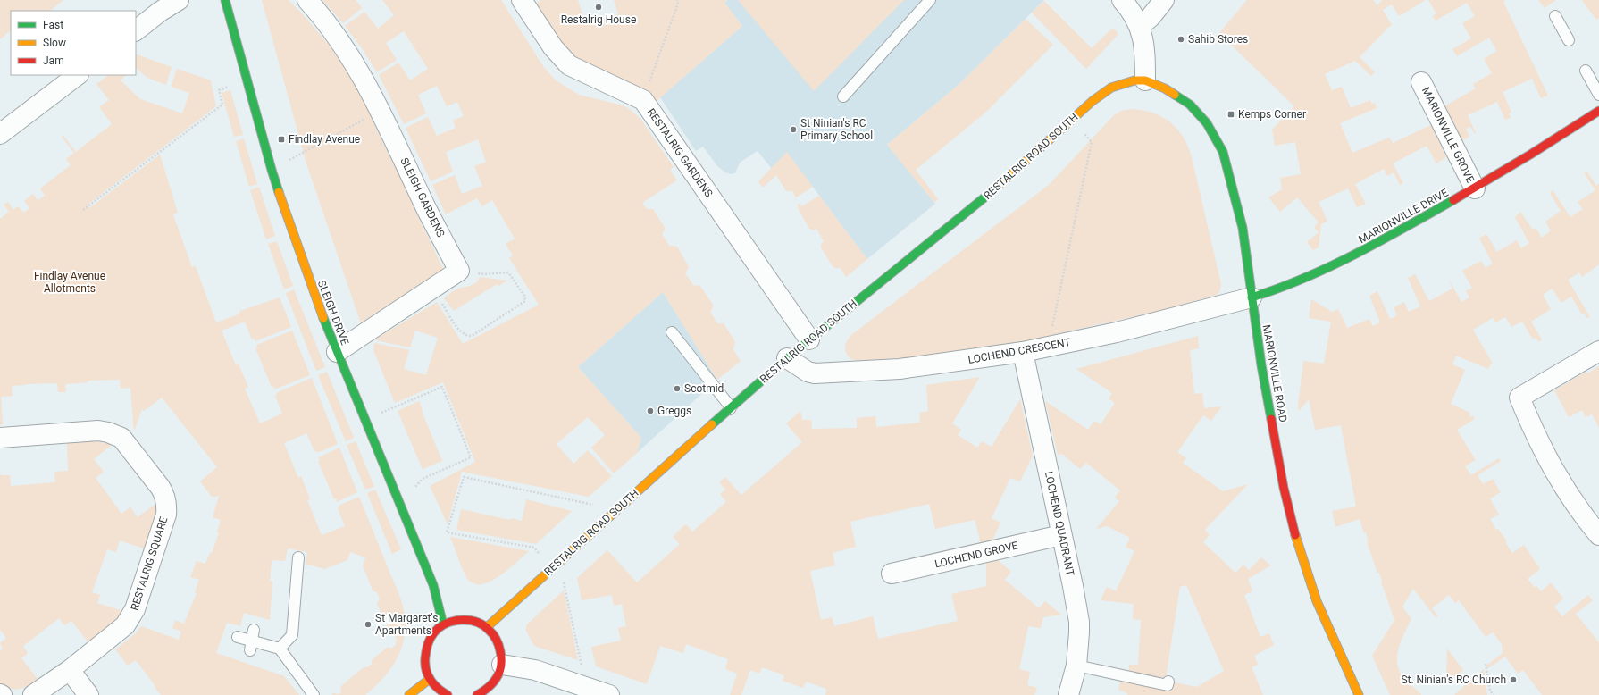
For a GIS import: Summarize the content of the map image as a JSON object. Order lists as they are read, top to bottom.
{
  "streets": {
    "street": [
      "MARIONVILLE GROVE",
      "RESTALRIG GARDENS",
      "RESTALRIG ROAD SOUTH",
      "SLEIGH GARDENS",
      "MARIONVILLE DRIVE",
      "SLEIGH DRIVE",
      "LOCHEND CRESCENT",
      "MARIONVILLE ROAD",
      "LOCHEND QUADRANT",
      "LOCHEND GROVE",
      "RESTALRIG SQUARE"
    ]
  },
  "crossings": [
    ["MARIONVILLE GROVE", "MARIONVILLE DRIVE"],
    ["RESTALRIG GARDENS", "RESTALRIG ROAD SOUTH"],
    ["RESTALRIG ROAD SOUTH", "LOCHEND CRESCENT"],
    ["RESTALRIG ROAD SOUTH", "MARIONVILLE ROAD"],
    ["MARIONVILLE DRIVE", "LOCHEND CRESCENT"],
    ["MARIONVILLE DRIVE", "MARIONVILLE ROAD"],
    ["LOCHEND CRESCENT", "MARIONVILLE ROAD"],
    ["LOCHEND CRESCENT", "LOCHEND QUADRANT"],
    ["LOCHEND QUADRANT", "LOCHEND GROVE"]
  ],
  "parks": ["Findlay Avenue Allotments"],
  "places": {
    "other": [
      "Restalrig House",
      "Sahib Stores",
      "St Ninian's RC Primary School",
      "Scotmid",
      "Greggs",
      "St Margaret's Apartments",
      "St. Ninian's RC Church"
    ],
    "transit": ["Kemps Corner", "Findlay Avenue"]
  },
  "legend": ["Fast", "Slow", "Jam"]
}
